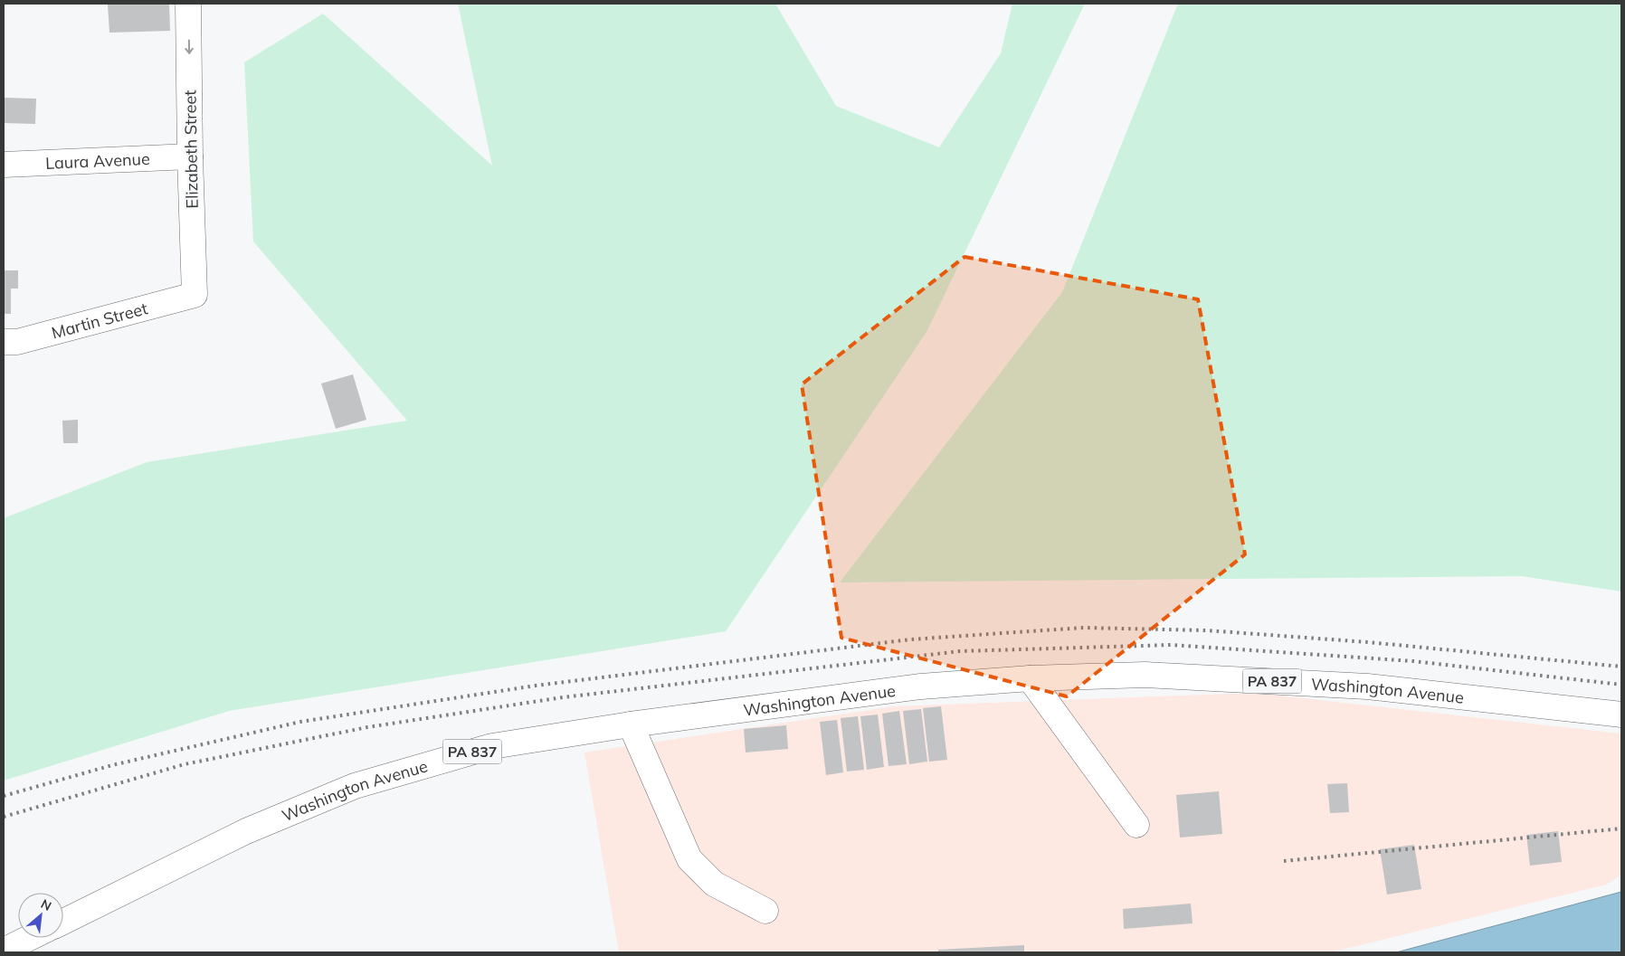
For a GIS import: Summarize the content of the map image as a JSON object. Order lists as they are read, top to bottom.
{
  "streets": {
    "main road": [
      "Elizabeth Street",
      "Laura Avenue",
      "Martin Street",
      "PA 837",
      "Washington Avenue"
    ]
  },
  "crossings": [
    ["Elizabeth Street", "Laura Avenue"],
    ["Elizabeth Street", "Martin Street"]
  ],
  "one_way": ["Elizabeth Street"],
  "north": "top right"
}
